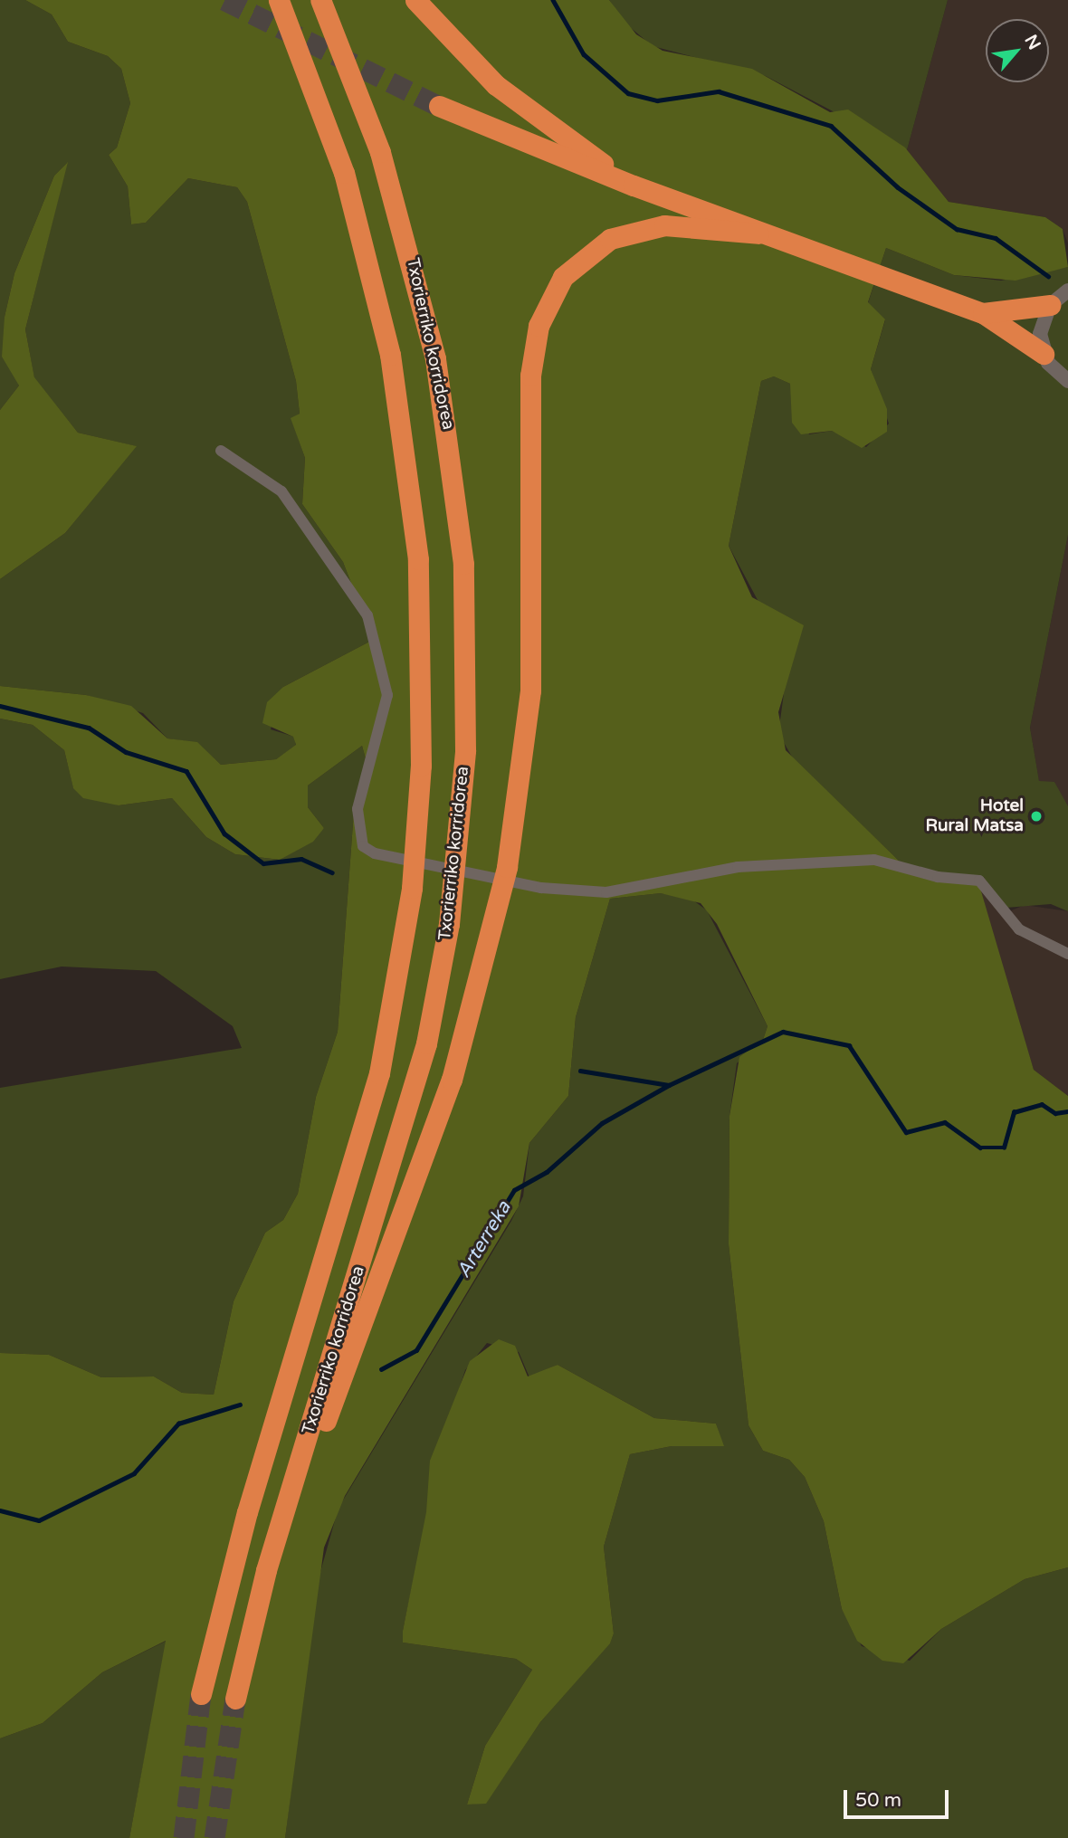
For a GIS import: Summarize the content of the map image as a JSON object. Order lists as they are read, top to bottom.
{
  "streets": {
    "highway": ["Txorierriko korridorea"]
  },
  "water": ["Arterreka"],
  "places": ["Hotel Rural Matsa"],
  "scale_bar": "50 m",
  "north": "top right"
}
